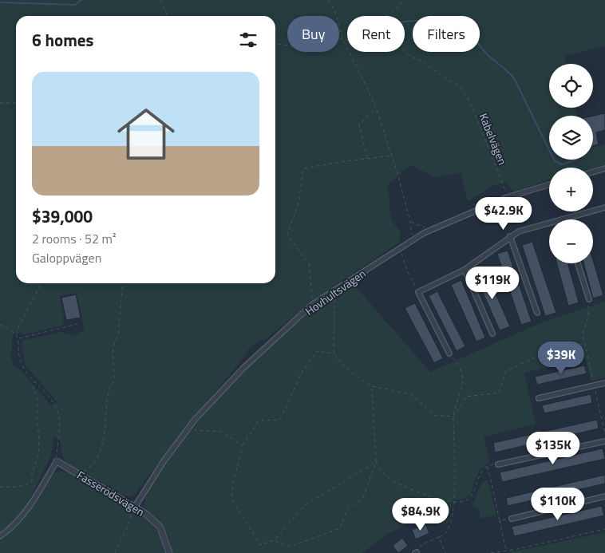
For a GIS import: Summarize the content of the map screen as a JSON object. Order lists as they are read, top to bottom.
{
  "streets": {
    "street": ["Hovhultsvägen", "Fasserödsvägen"],
    "path": ["Kabelvägen"]
  },
  "crossings": [
    ["Kabelvägen", "Hovhultsvägen"],
    ["Hovhultsvägen", "Fasserödsvägen"]
  ],
  "page": {
    "chip": ["Buy", "Rent", "Filters"],
    "heading": "6 homes",
    "map_buttons": ["+", "−"],
    "list": [
      {
        "name": "$39,000",
        "note": "2 rooms · 52 m² · Galoppvägen"
      }
    ],
    "price": [
      "$42.9K",
      "$119K",
      "$39K",
      "$135K",
      "$110K",
      "$84.9K"
    ]
  }
}
